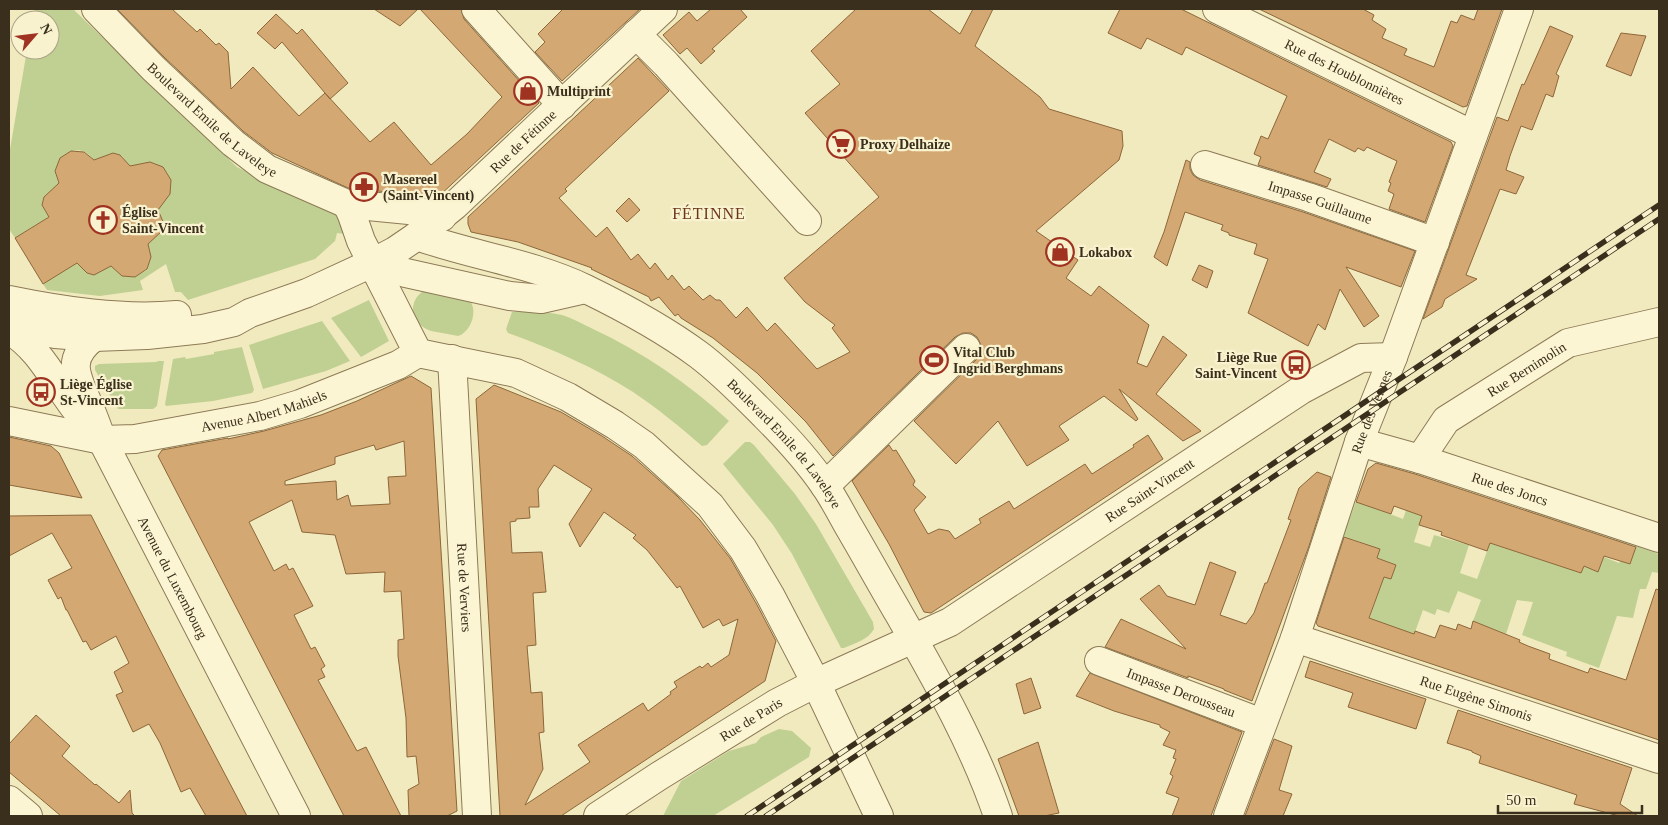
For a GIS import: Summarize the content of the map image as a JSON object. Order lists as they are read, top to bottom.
{
  "streets": {
    "street": [
      "Rue des Houblonnières",
      "Boulevard Emile de Laveleye",
      "Rue de Fétinne",
      "Impasse Guillaume",
      "Rue Bernimolin",
      "Avenue Albert Mahiels",
      "Rue des Vennes",
      "Rue des Joncs",
      "Rue Saint-Vincent",
      "Avenue du Luxembourg",
      "Rue de Verviers",
      "Impasse Derousseau",
      "Rue Eugène Simonis",
      "Rue de Paris"
    ]
  },
  "crossings": [
    ["Rue des Houblonnières", "Rue des Vennes"],
    ["Boulevard Emile de Laveleye", "Rue de Fétinne"],
    ["Boulevard Emile de Laveleye", "Rue Saint-Vincent"],
    ["Boulevard Emile de Laveleye", "Rue de Paris"],
    ["Impasse Guillaume", "Rue des Vennes"],
    ["Rue Bernimolin", "Rue des Joncs"],
    ["Avenue Albert Mahiels", "Avenue du Luxembourg"],
    ["Rue des Vennes", "Rue des Joncs"],
    ["Rue des Vennes", "Rue Saint-Vincent"],
    ["Rue des Vennes", "Impasse Derousseau"],
    ["Rue des Vennes", "Rue Eugène Simonis"],
    ["Rue Saint-Vincent", "Rue de Paris"]
  ],
  "districts": ["FÉTINNE"],
  "places": {
    "shop": ["Multiprint", "Lokabox"],
    "supermarket": ["Proxy Delhaize"],
    "pharmacy": ["Masereel (Saint-Vincent)"],
    "church": ["Église Saint-Vincent"],
    "sports": ["Vital Club Ingrid Berghmans"],
    "bus stop": ["Liège Rue Saint-Vincent", "Liège Église St-Vincent"]
  },
  "scale_bar": "50 m",
  "north": "top right"
}
